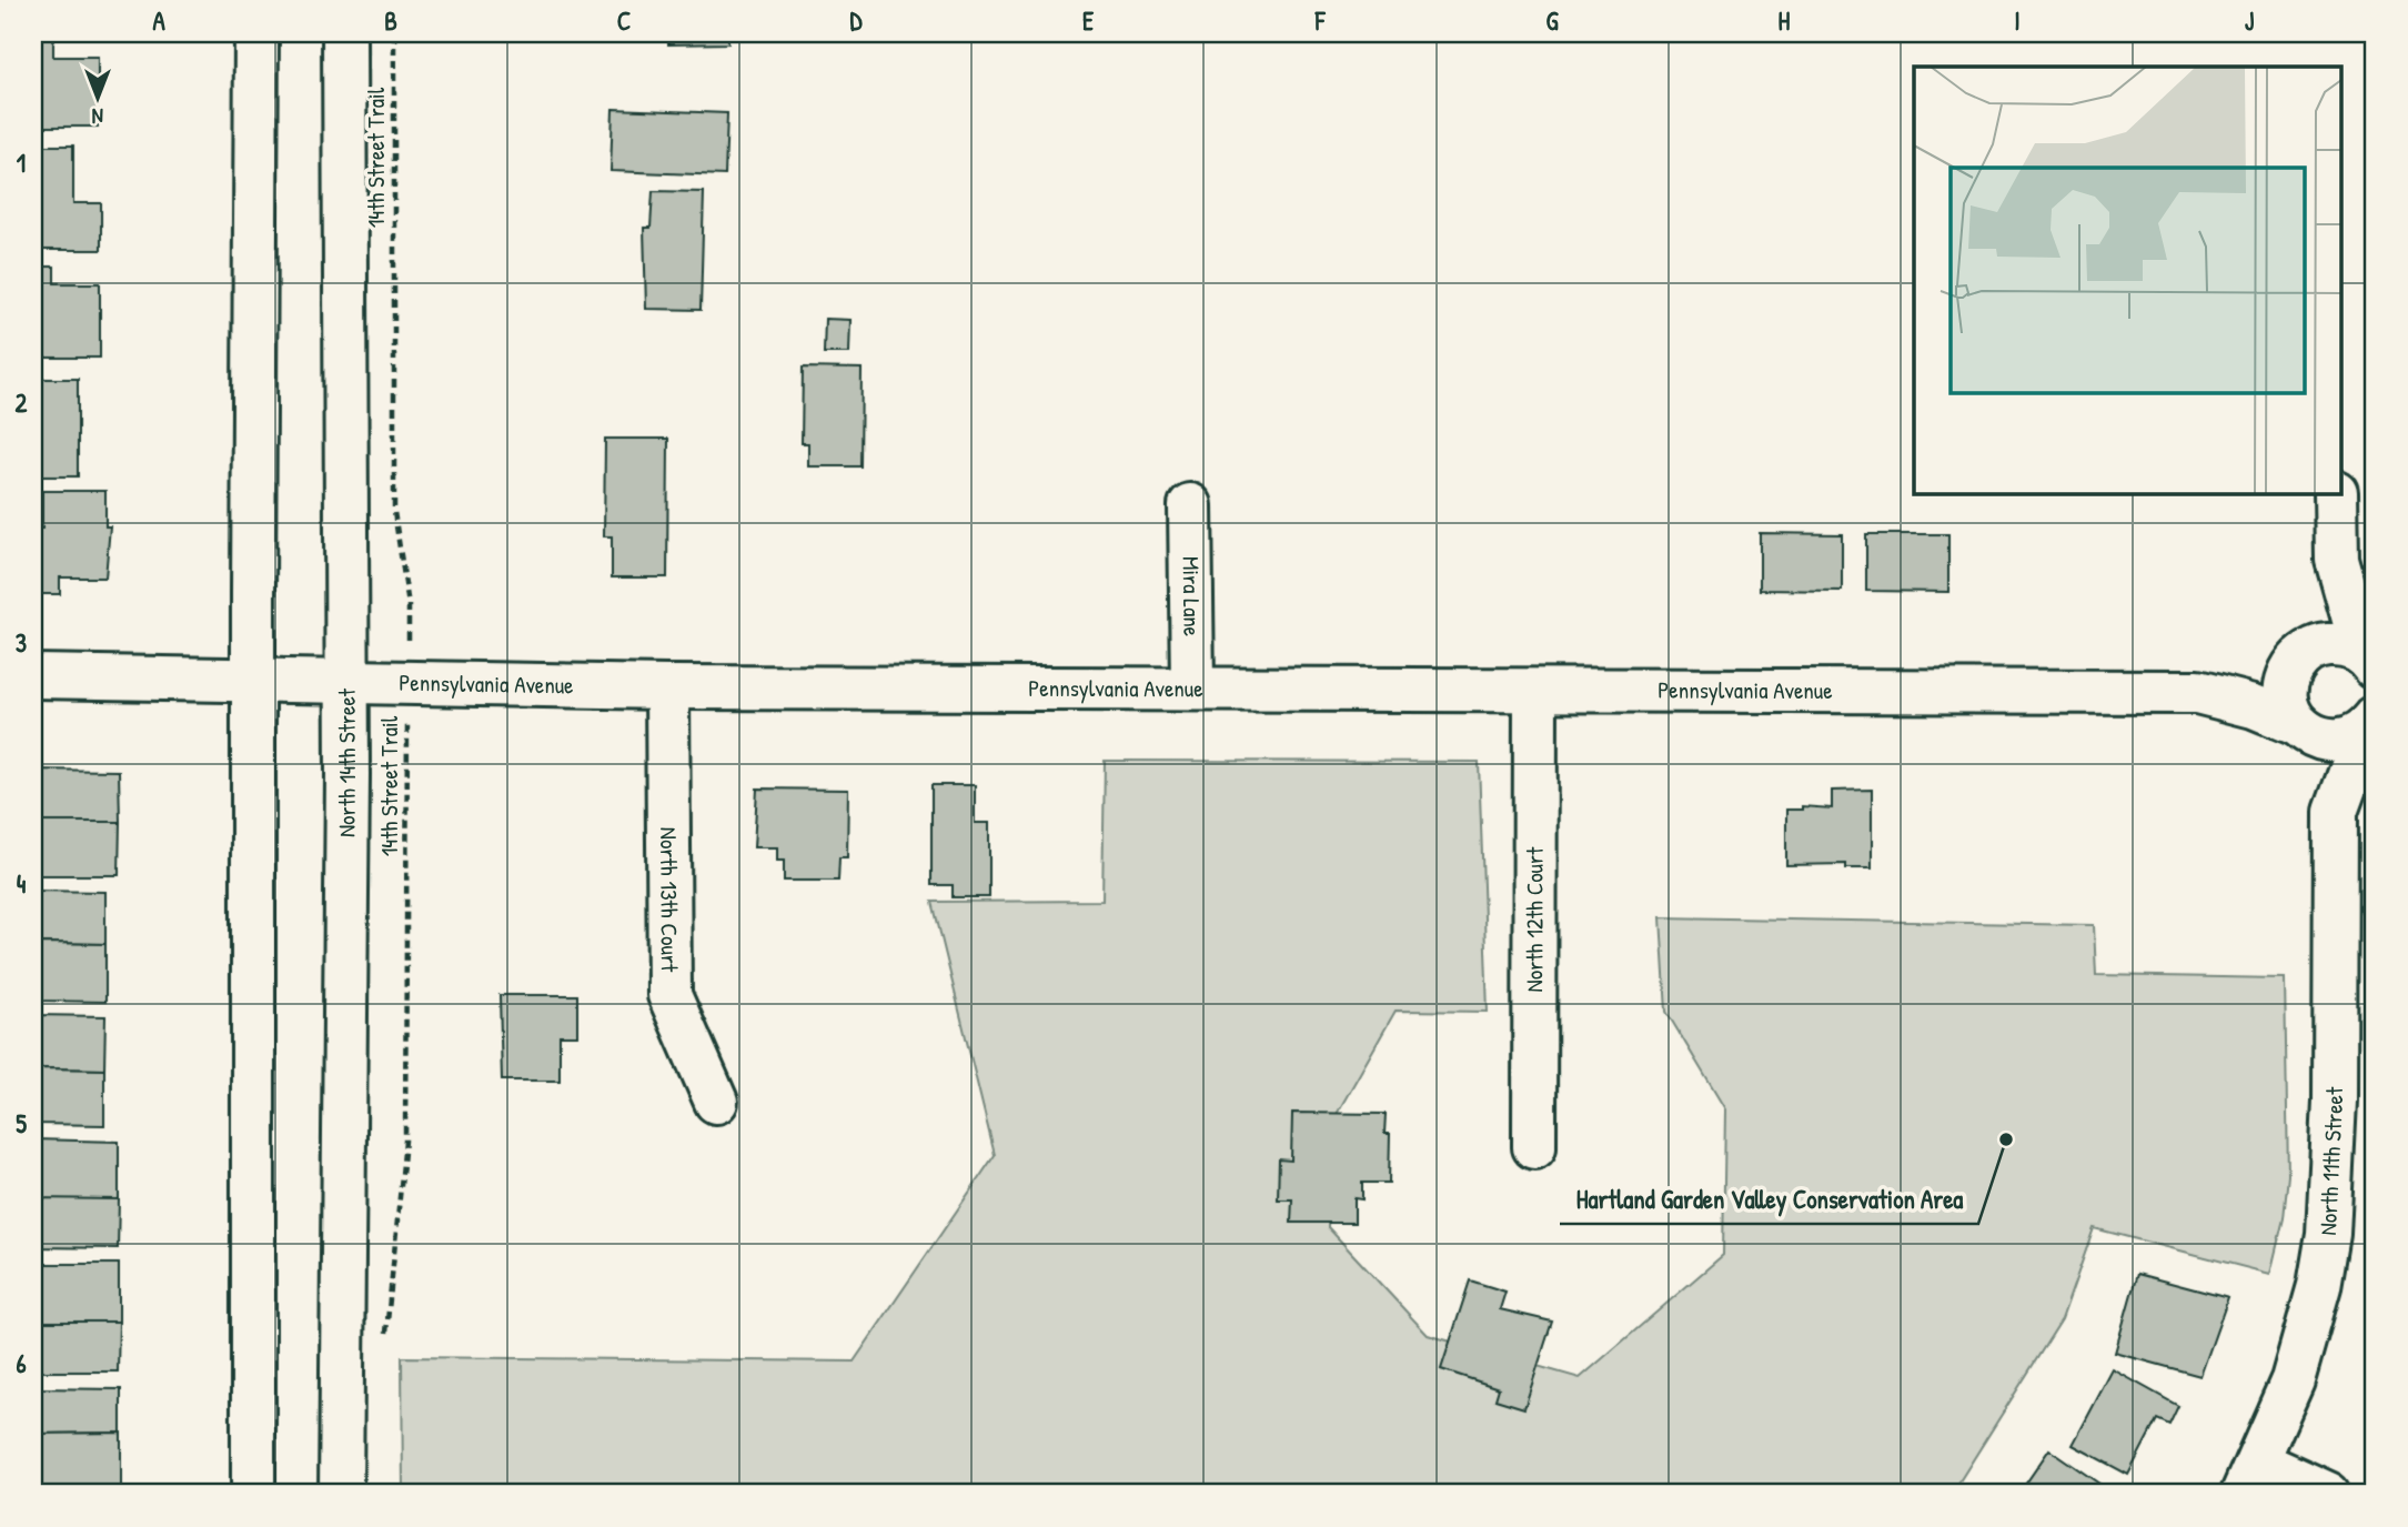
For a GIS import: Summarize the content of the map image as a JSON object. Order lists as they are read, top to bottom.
{
  "streets": {
    "street": [
      "Mira Lane",
      "Pennsylvania Avenue",
      "North 14th Street",
      "North 13th Court",
      "North 12th Court",
      "North 11th Street"
    ],
    "path": ["14th Street Trail"]
  },
  "crossings": [
    ["14th Street Trail", "Pennsylvania Avenue"],
    ["Mira Lane", "Pennsylvania Avenue"],
    ["Pennsylvania Avenue", "North 14th Street"],
    ["Pennsylvania Avenue", "North 13th Court"],
    ["Pennsylvania Avenue", "North 12th Court"],
    ["Pennsylvania Avenue", "North 11th Street"]
  ],
  "places": ["Hartland Garden Valley Conservation Area"],
  "north": "bottom",
  "grid": {
    "columns": [
      "A",
      "B",
      "C",
      "D",
      "E",
      "F",
      "G",
      "H",
      "I",
      "J"
    ],
    "rows": [
      "1",
      "2",
      "3",
      "4",
      "5",
      "6"
    ]
  }
}
